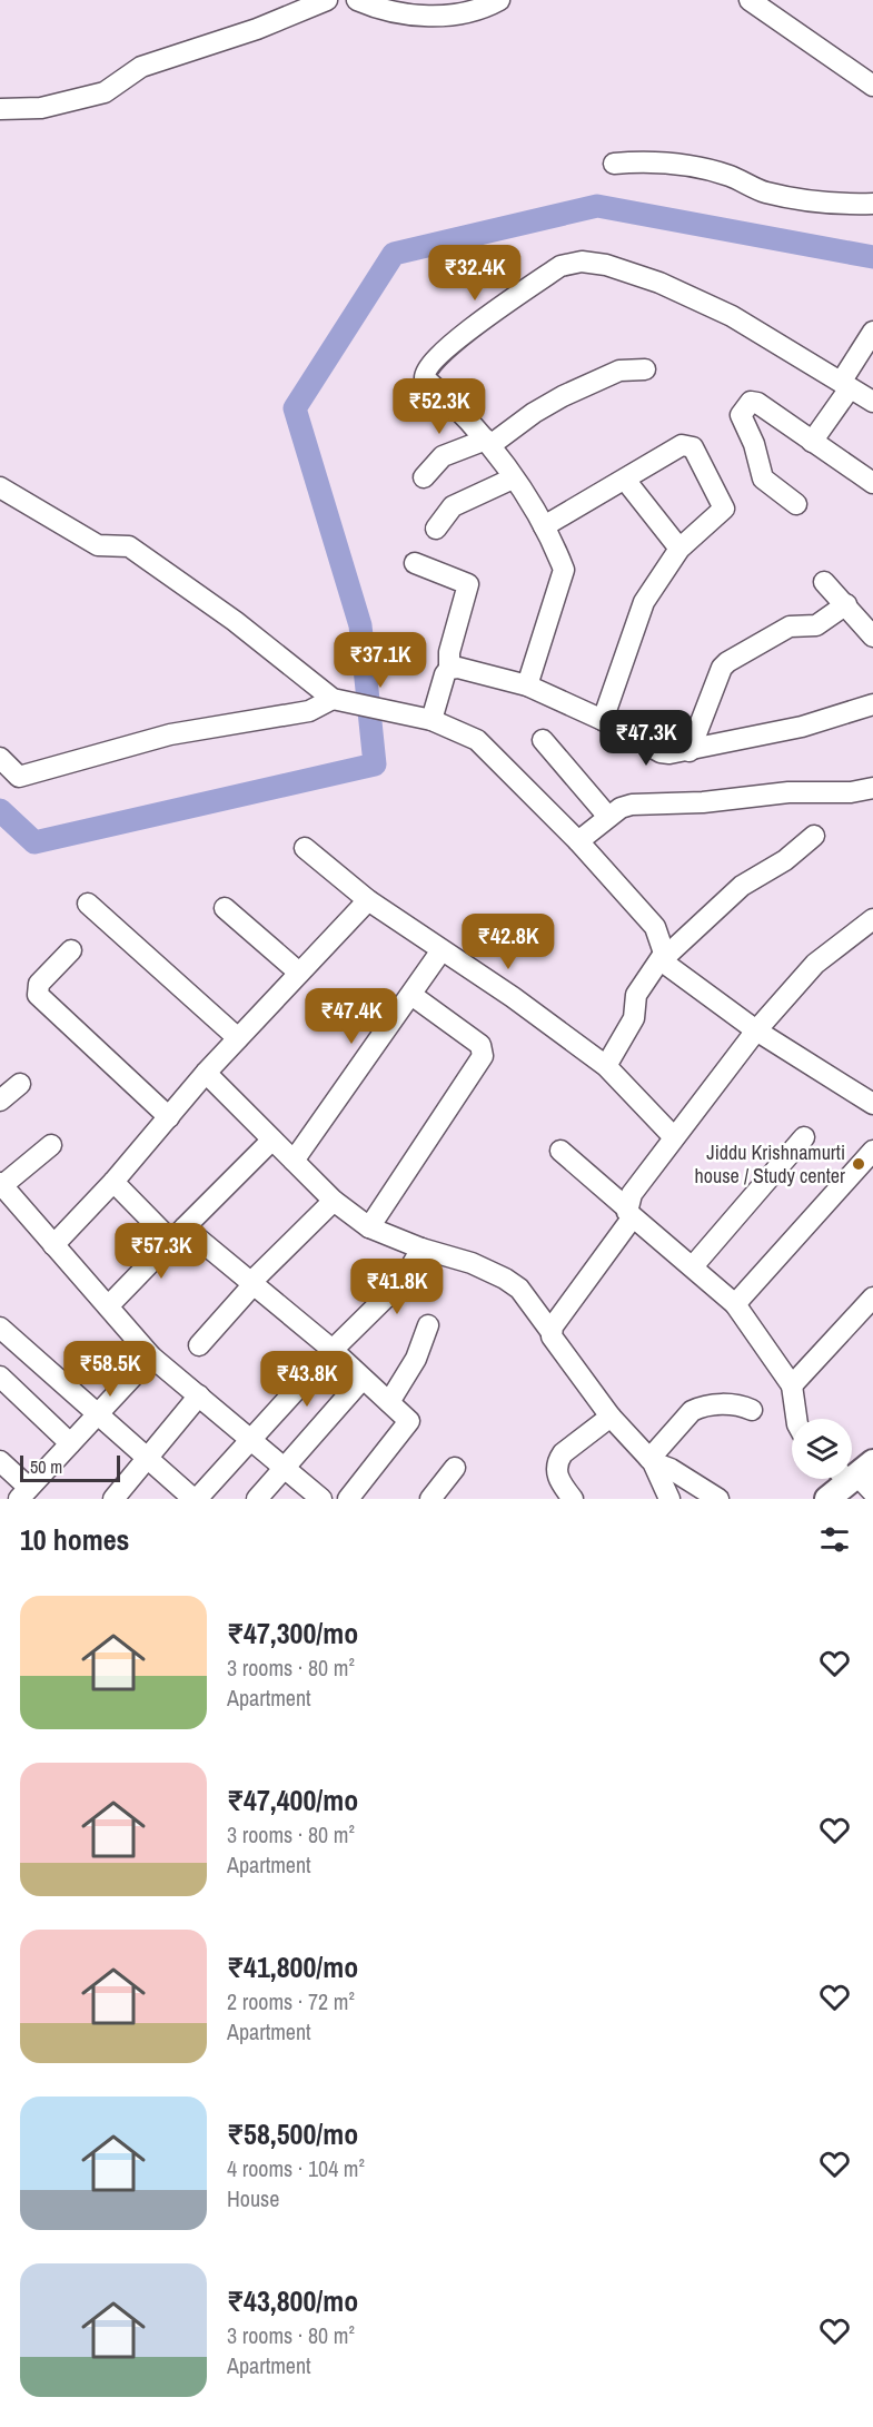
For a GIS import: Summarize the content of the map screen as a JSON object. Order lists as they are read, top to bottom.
{
  "places": ["Jiddu Krishnamurti house / Study center"],
  "scale_bar": "50 m",
  "page": {
    "price": [
      "₹32.4K",
      "₹52.3K",
      "₹37.1K",
      "₹47.3K",
      "₹42.8K",
      "₹47.4K",
      "₹57.3K",
      "₹41.8K",
      "₹58.5K",
      "₹43.8K"
    ],
    "scale": "50 m",
    "heading": "10 homes",
    "list": [
      {
        "name": "₹47,300/mo",
        "note": "3 rooms · 80 m² · Apartment"
      },
      {
        "name": "₹47,400/mo",
        "note": "3 rooms · 80 m² · Apartment"
      },
      {
        "name": "₹41,800/mo",
        "note": "2 rooms · 72 m² · Apartment"
      },
      {
        "name": "₹58,500/mo",
        "note": "4 rooms · 104 m² · House"
      },
      {
        "name": "₹43,800/mo",
        "note": "3 rooms · 80 m² · Apartment"
      }
    ]
  }
}
